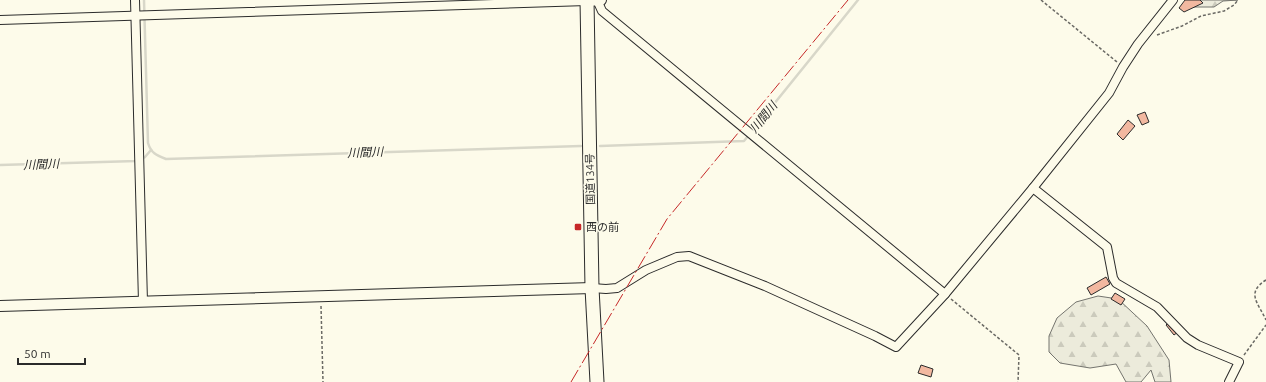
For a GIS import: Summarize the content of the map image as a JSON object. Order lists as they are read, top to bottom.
{
  "streets": {
    "highway": ["国道134号"]
  },
  "water": ["川間川"],
  "places": {
    "transit": ["西の前"]
  },
  "scale_bar": "50 m"
}
